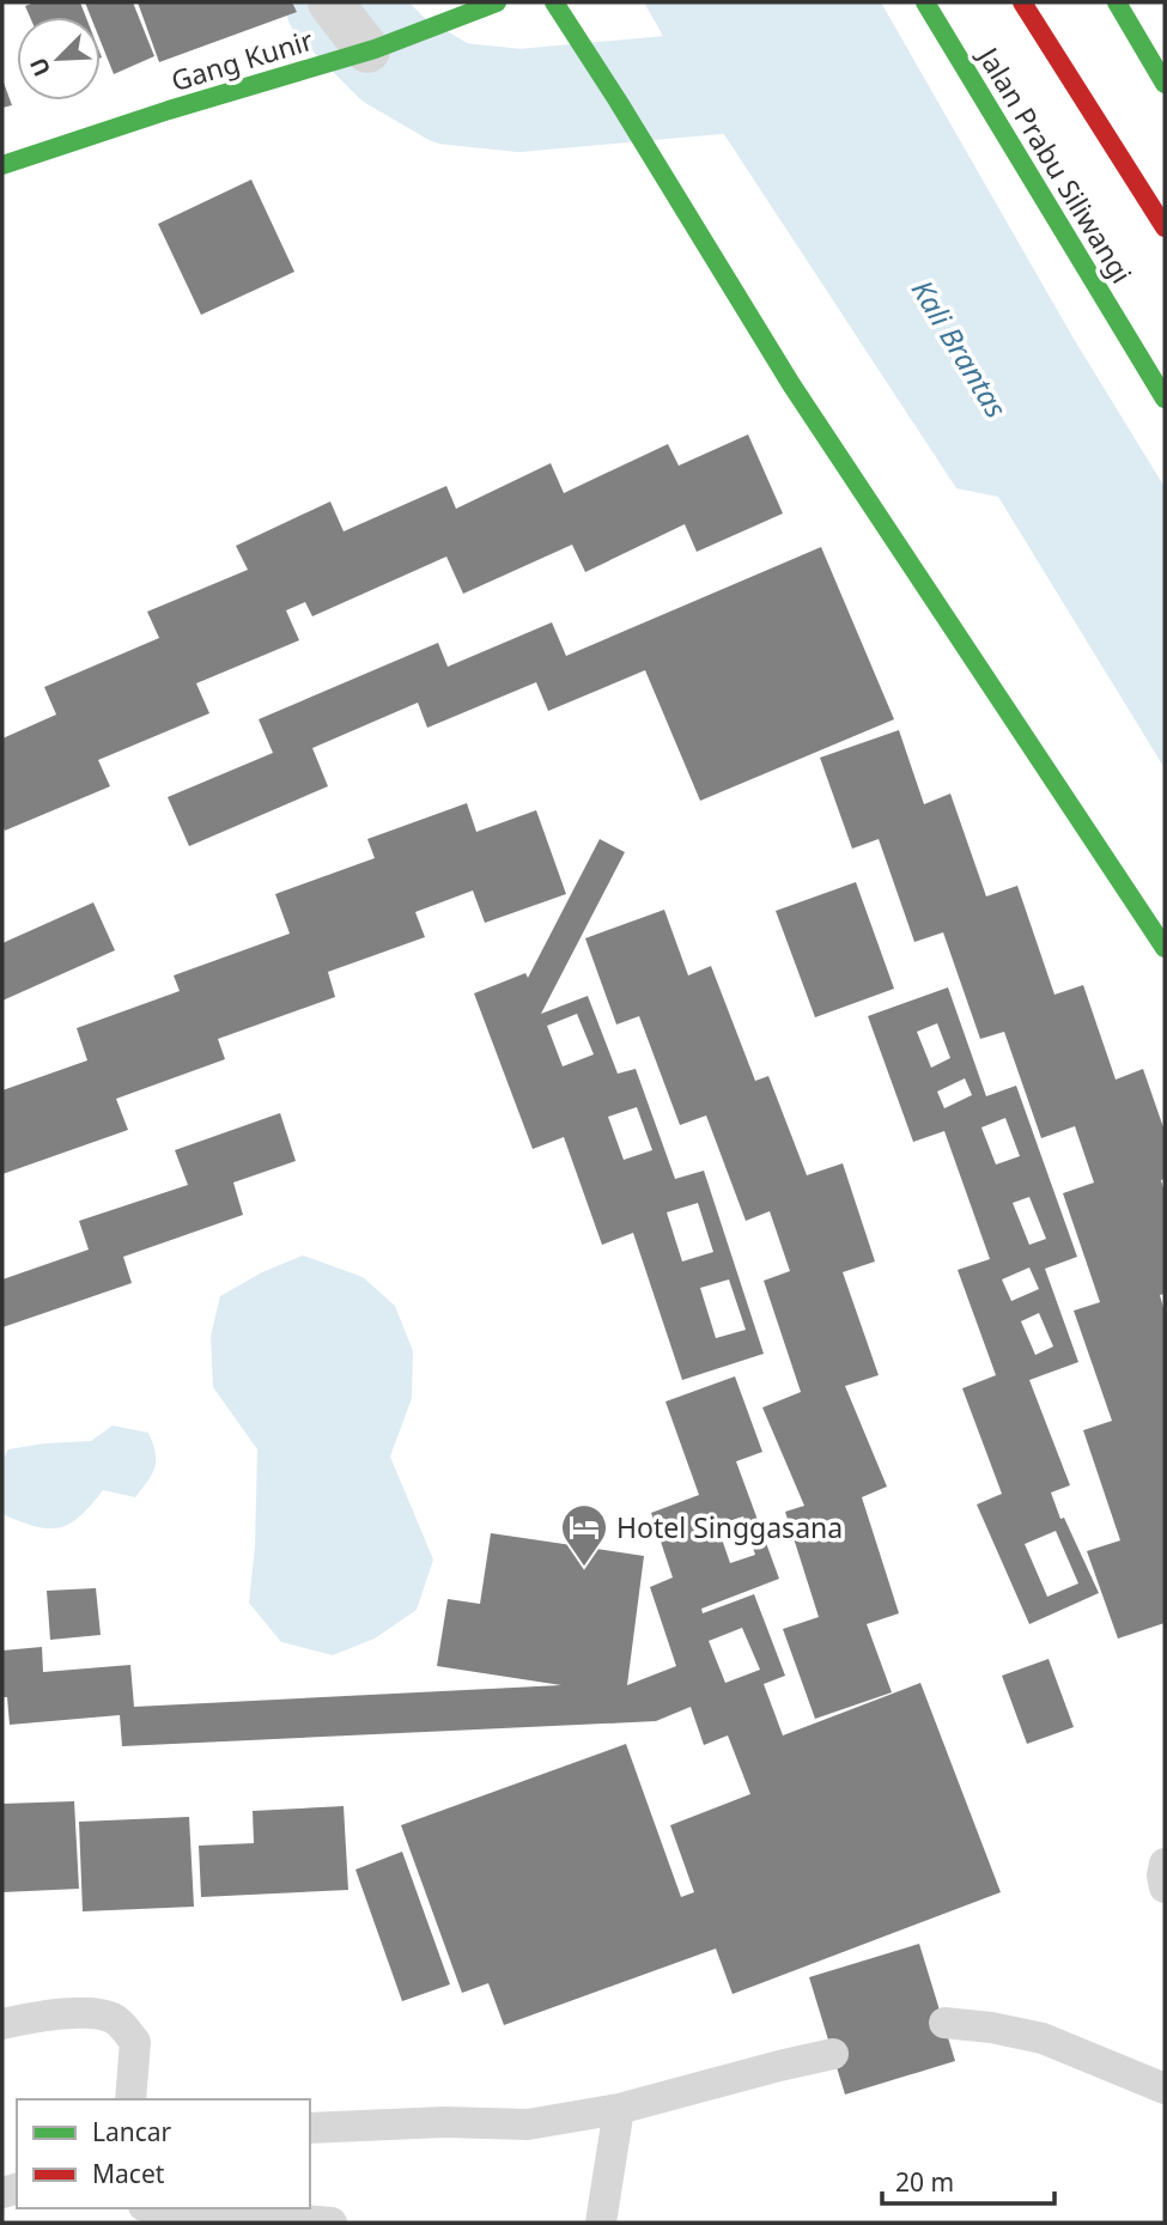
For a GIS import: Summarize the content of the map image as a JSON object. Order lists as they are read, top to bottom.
{
  "streets": {
    "street": ["Gang Kunir", "Jalan Prabu Siliwangi"]
  },
  "water": ["Kali Brantas"],
  "places": {
    "hotel": ["Hotel Singgasana"]
  },
  "legend": ["Lancar", "Macet"],
  "scale_bar": "20 m",
  "north": "bottom left"
}
